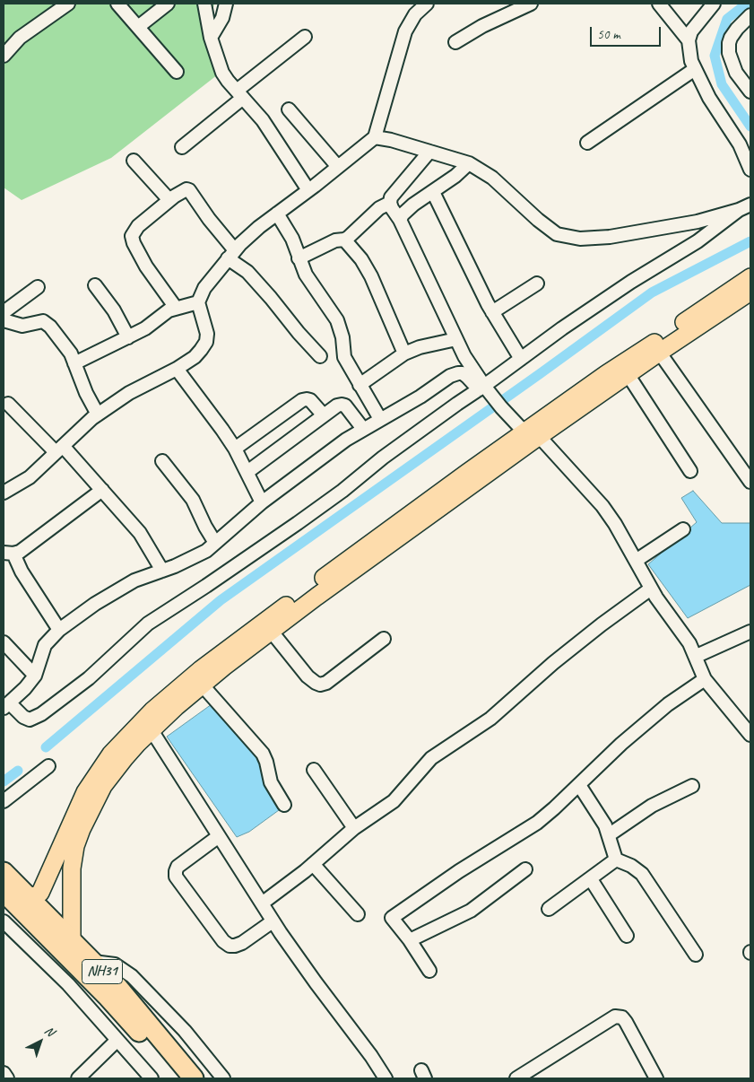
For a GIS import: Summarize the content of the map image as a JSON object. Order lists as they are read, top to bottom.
{
  "streets": {
    "highway": ["NH31"]
  },
  "scale_bar": "50 m",
  "north": "top right"
}
